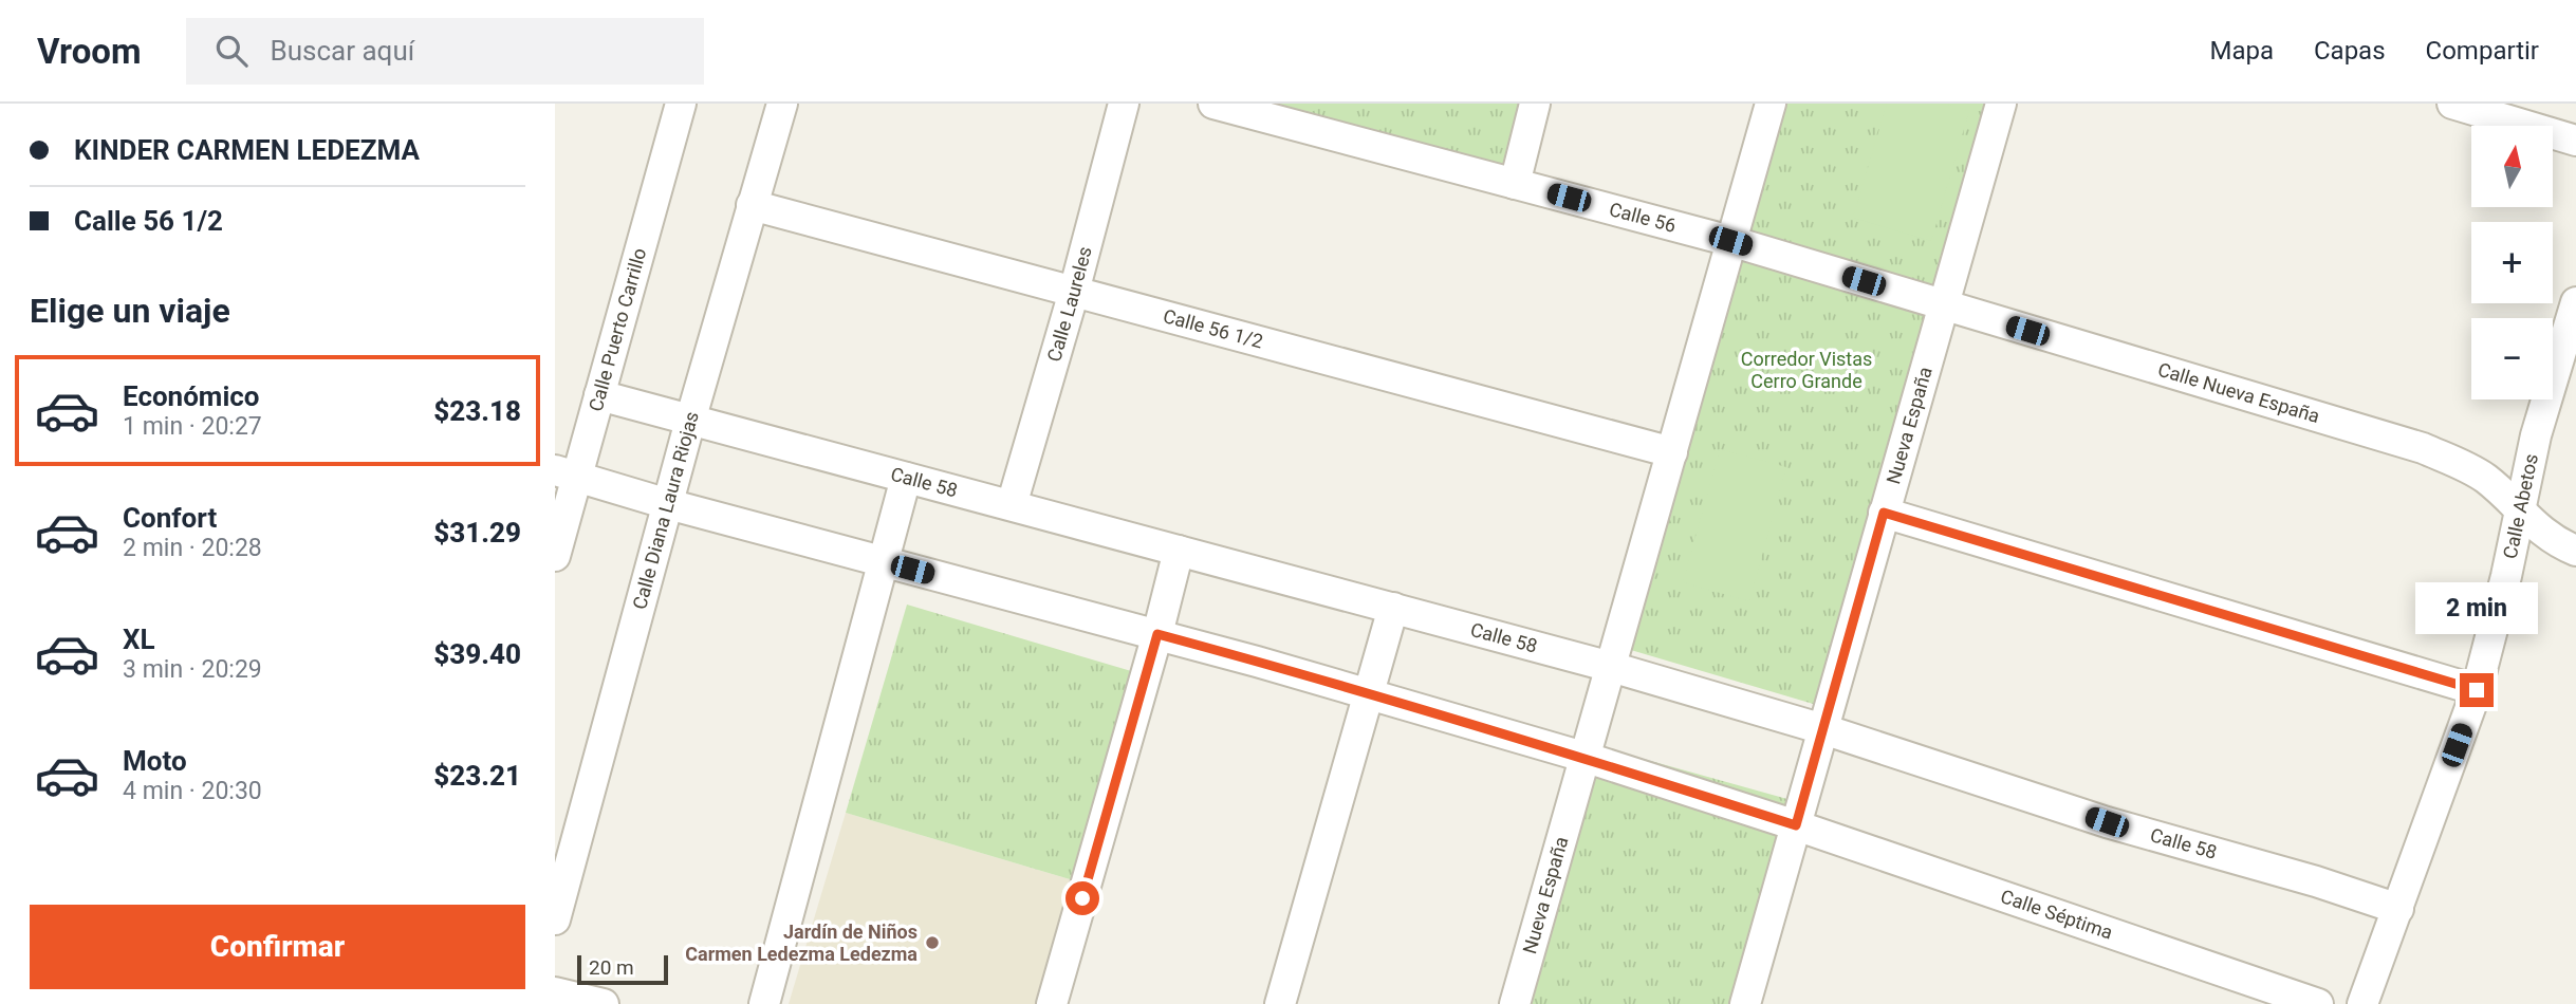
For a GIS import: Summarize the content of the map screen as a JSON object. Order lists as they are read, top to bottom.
{
  "streets": {
    "street": [
      "Calle 56",
      "Calle Laureles",
      "Calle 56 1/2",
      "Calle Puerto Carrillo",
      "Calle Nueva España",
      "Nueva España",
      "Calle 58",
      "Calle Abetos",
      "Calle Diana Laura Riojas",
      "Calle Séptima"
    ]
  },
  "crossings": [
    ["Calle 56", "Calle Nueva España"],
    ["Calle 56", "Nueva España"],
    ["Calle Laureles", "Calle 56 1/2"],
    ["Calle Laureles", "Calle 58"],
    ["Calle 56 1/2", "Nueva España"],
    ["Calle 56 1/2", "Calle Diana Laura Riojas"],
    ["Calle Puerto Carrillo", "Calle 58"],
    ["Calle Nueva España", "Nueva España"],
    ["Calle Nueva España", "Calle Abetos"],
    ["Nueva España", "Calle 58"],
    ["Nueva España", "Calle Séptima"],
    ["Calle 58", "Calle Abetos"],
    ["Calle 58", "Calle Diana Laura Riojas"]
  ],
  "parks": ["Corredor Vistas Cerro Grande"],
  "places": ["Jardín de Niños Carmen Ledezma Ledezma"],
  "scale_bar": "20 m",
  "north": "top",
  "page": {
    "header": "Vroom",
    "search": "Buscar aquí",
    "nav": ["Mapa", "Capas", "Compartir"],
    "banner": ["KINDER CARMEN LEDEZMA", "Calle 56 1/2"],
    "map_buttons": ["+", "−"],
    "heading": "Elige un viaje",
    "list": [
      {
        "name": "Económico",
        "note": "1 min · 20:27",
        "value": "$23.18"
      },
      {
        "name": "Confort",
        "note": "2 min · 20:28",
        "value": "$31.29"
      },
      {
        "name": "XL",
        "note": "3 min · 20:29",
        "value": "$39.40"
      },
      {
        "name": "Moto",
        "note": "4 min · 20:30",
        "value": "$23.21"
      }
    ],
    "bubble": "2 min",
    "buttons": "Confirmar",
    "scale": "20 m"
  }
}
